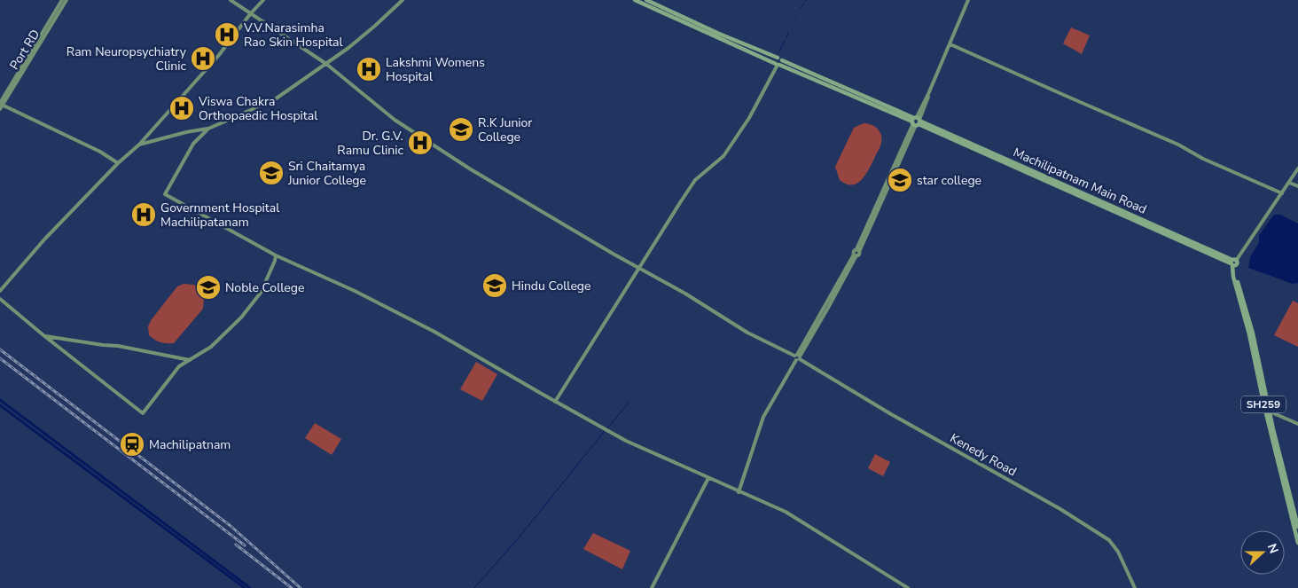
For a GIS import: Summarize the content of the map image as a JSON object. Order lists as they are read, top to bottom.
{
  "streets": {
    "main road": ["Machilipatnam Main Road", "SH259"],
    "street": ["Port RD", "Kenedy Road"]
  },
  "crossings": [
    ["Machilipatnam Main Road", "SH259"]
  ],
  "places": {
    "hospital": [
      "V.V.Narasimha Rao Skin Hospital",
      "Ram Neuropsychiatry Clinic",
      "Lakshmi Womens Hospital",
      "Viswa Chakra Orthopaedic Hospital",
      "Dr. G.V. Ramu Clinic",
      "Government Hospital Machilipatanam"
    ],
    "school or university": [
      "R.K Junior College",
      "Sri Chaitamya Junior College",
      "star college",
      "Hindu College",
      "Noble College"
    ],
    "station": ["Machilipatnam"]
  },
  "north": "right"
}
